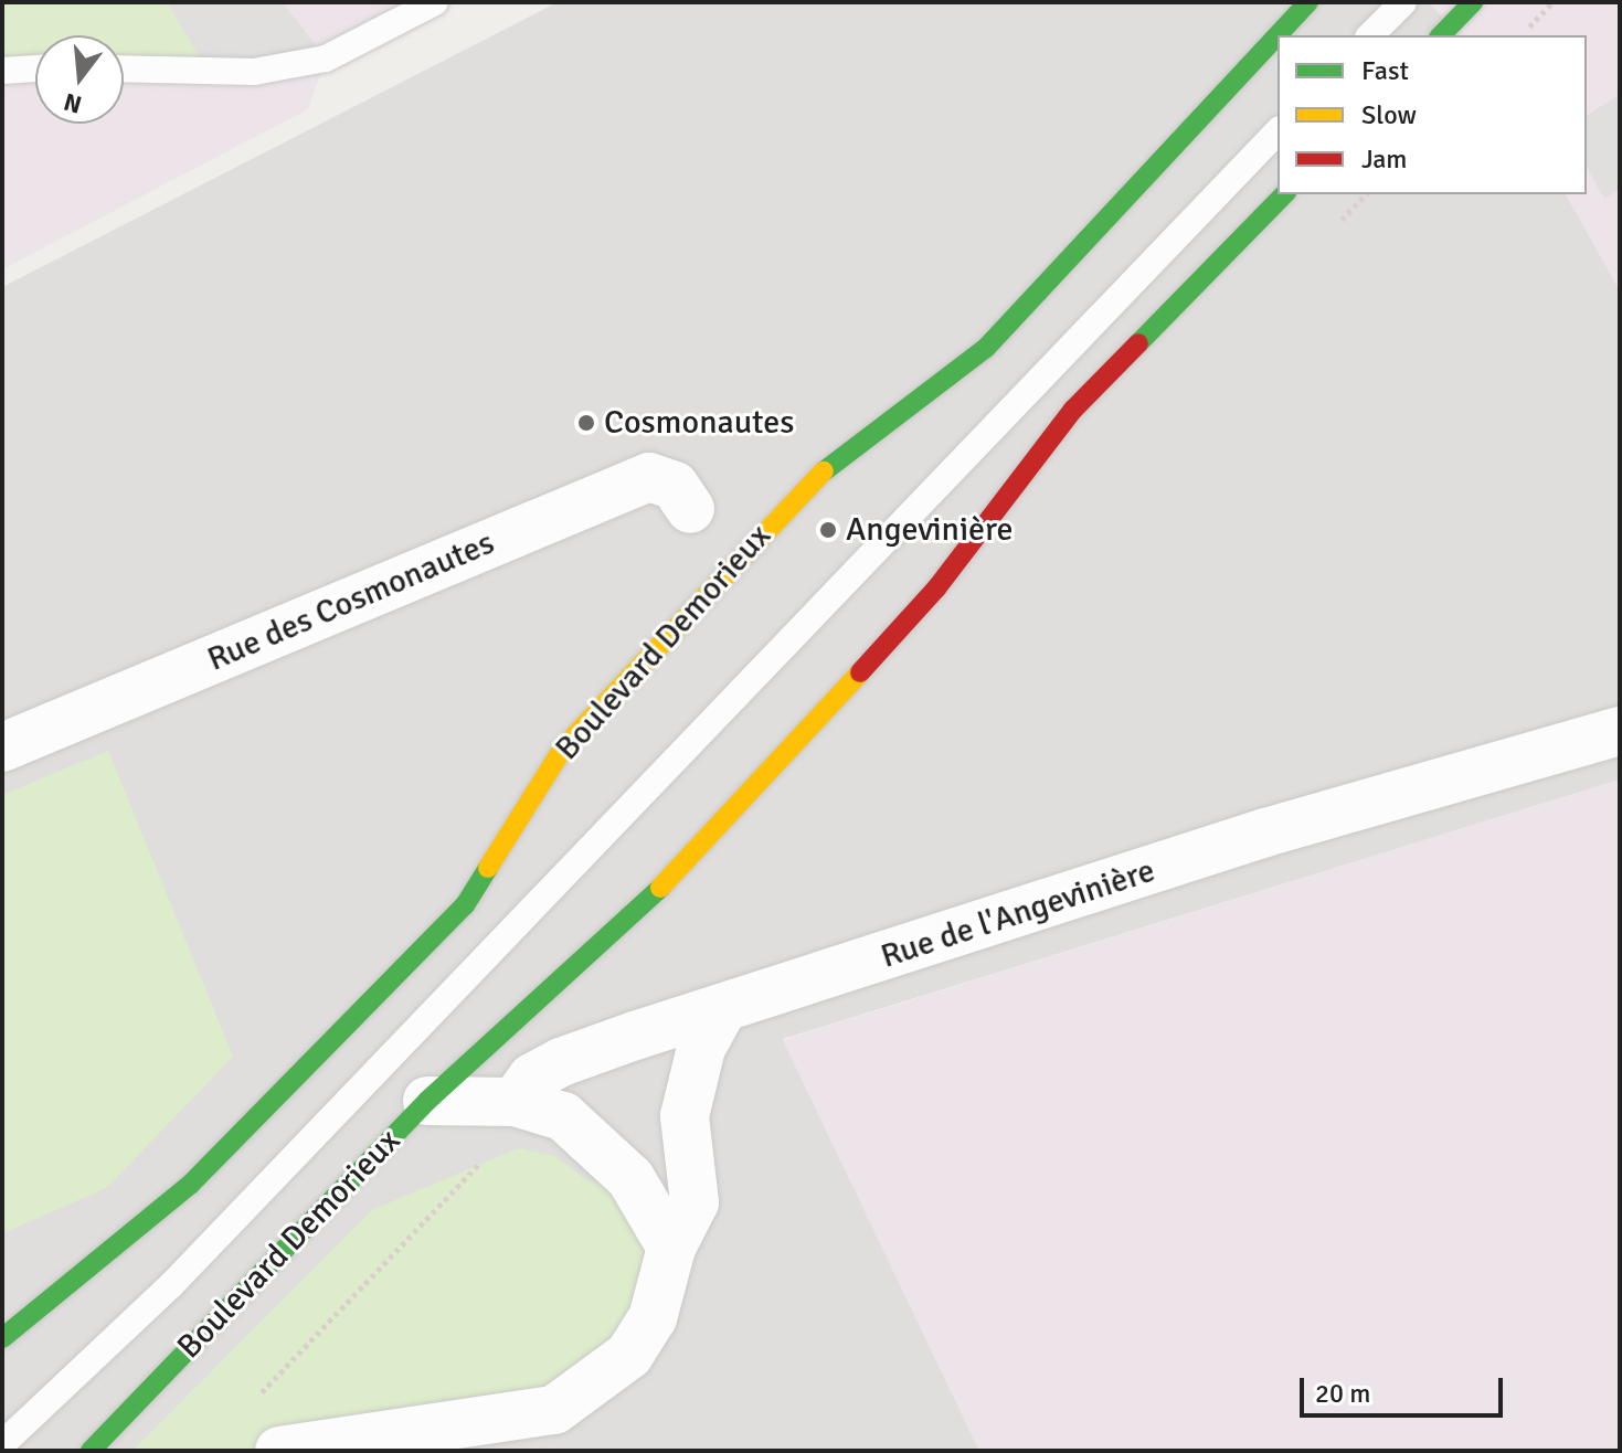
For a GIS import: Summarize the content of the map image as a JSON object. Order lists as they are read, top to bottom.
{
  "streets": {
    "main road": ["Boulevard Demorieux"],
    "street": ["Rue des Cosmonautes", "Rue de l'Angevinière"]
  },
  "places": ["Cosmonautes", "Angevinière"],
  "legend": ["Fast", "Slow", "Jam"],
  "scale_bar": "20 m",
  "north": "bottom"
}
